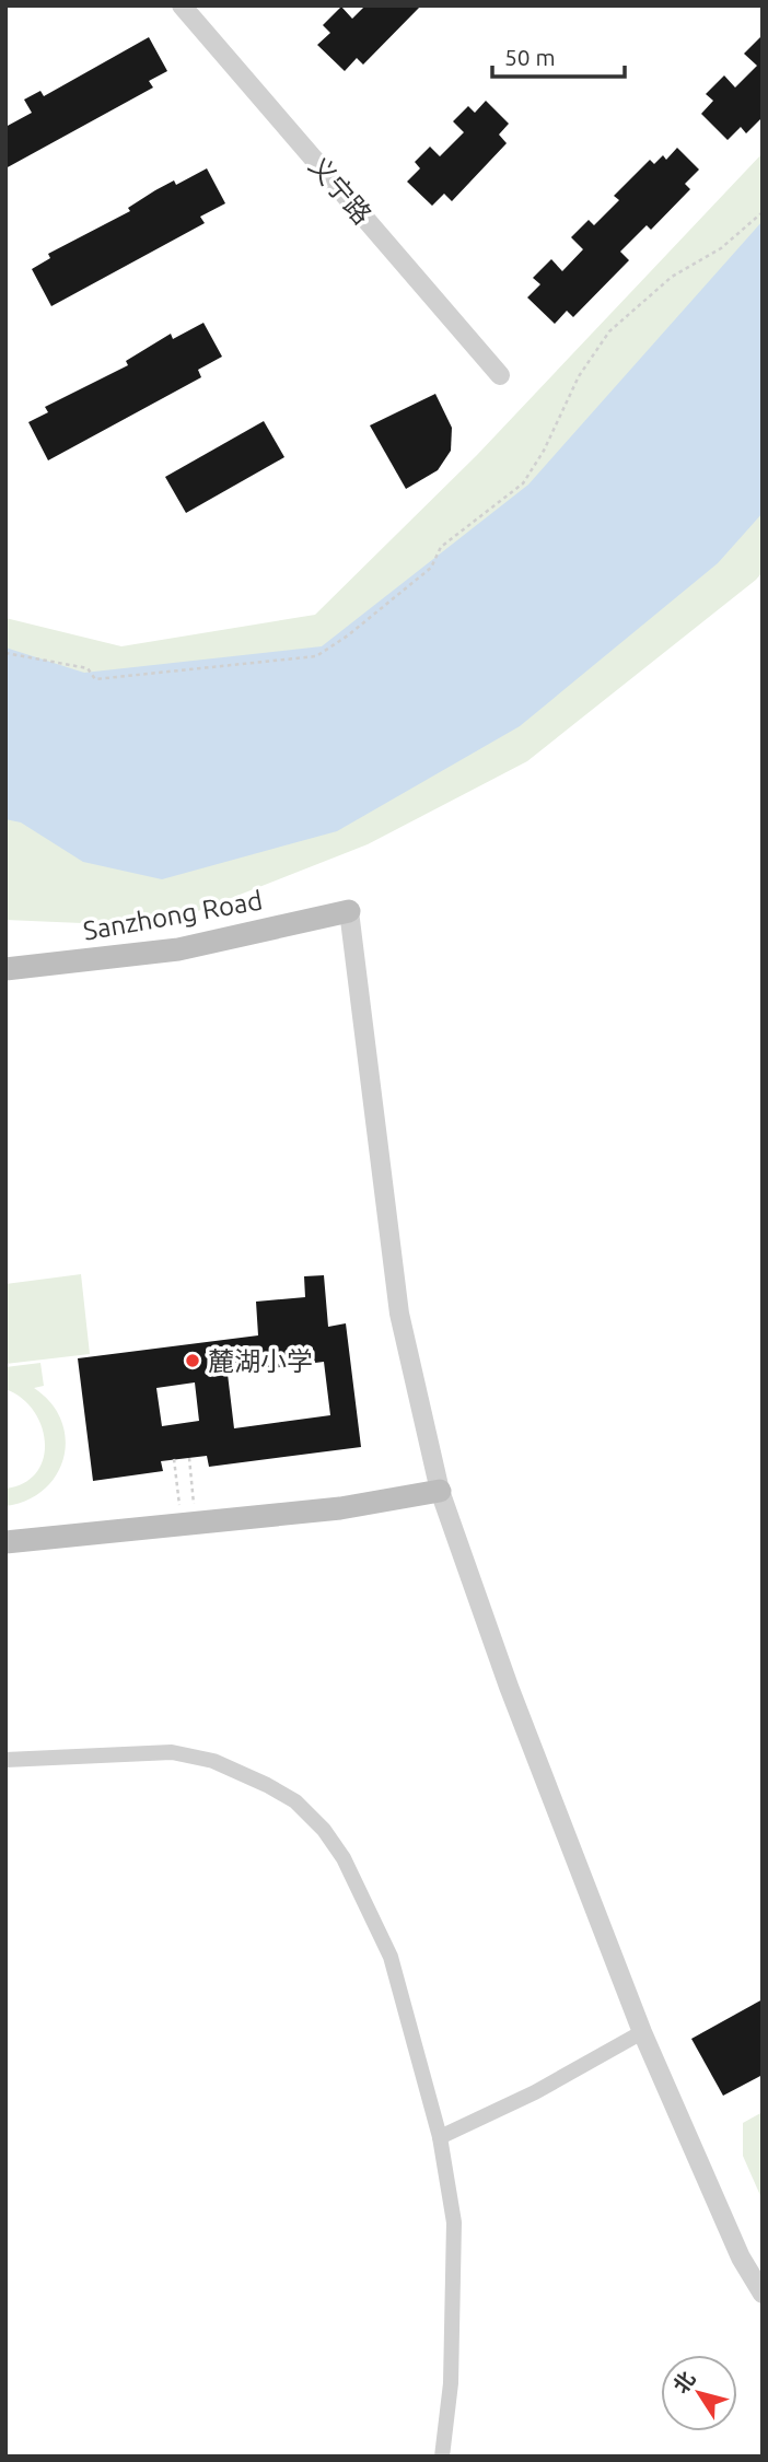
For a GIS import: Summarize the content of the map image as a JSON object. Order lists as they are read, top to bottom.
{
  "streets": {
    "main road": ["Sanzhong Road"],
    "street": ["义宁路"]
  },
  "places": ["麓湖小学"],
  "scale_bar": "50 m",
  "north": "top left"
}
